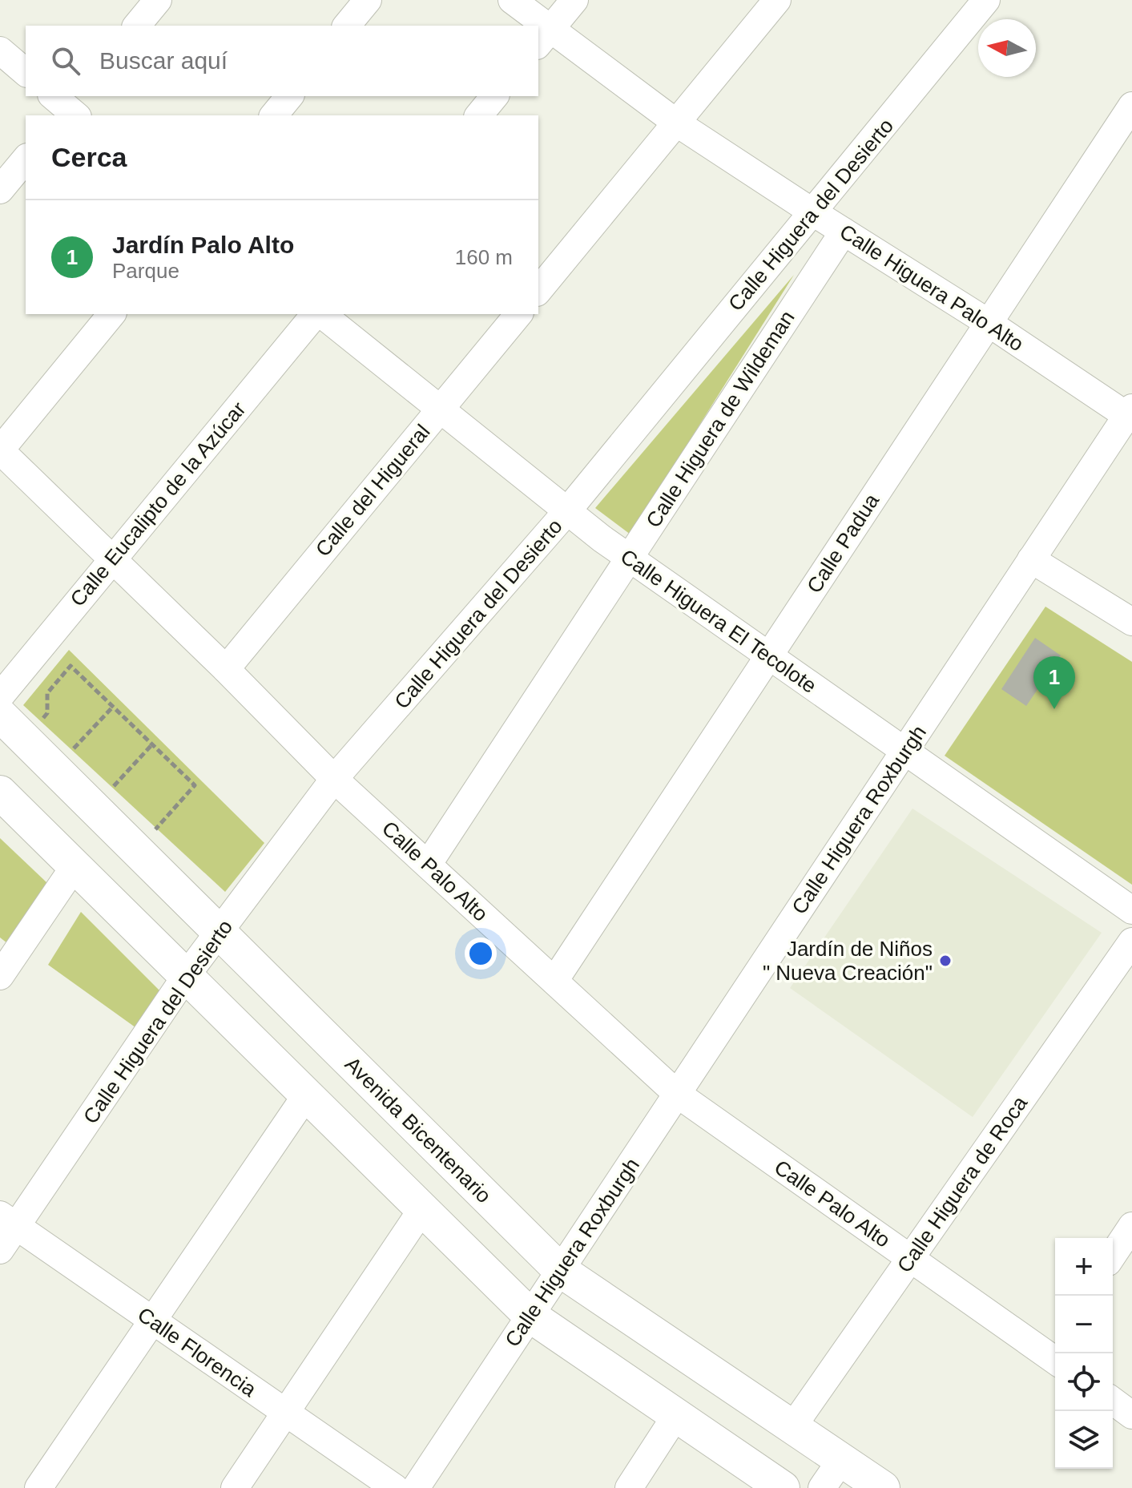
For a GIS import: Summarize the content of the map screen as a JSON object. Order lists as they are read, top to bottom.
{
  "streets": {
    "street": [
      "Calle Higuera del Desierto",
      "Calle Higuera Palo Alto",
      "Calle Higuera de Wildeman",
      "Calle del Higueral",
      "Calle Eucalipto de la Azúcar",
      "Calle Padua",
      "Calle Higuera El Tecolote",
      "Calle Higuera Roxburgh",
      "Calle Palo Alto",
      "Avenida Bicentenario",
      "Calle Higuera de Roca",
      "Calle Florencia"
    ]
  },
  "crossings": [
    ["Calle Higuera del Desierto", "Calle Higuera Palo Alto"],
    ["Calle Higuera del Desierto", "Calle Higuera El Tecolote"],
    ["Calle Higuera del Desierto", "Calle Palo Alto"],
    ["Calle Higuera del Desierto", "Avenida Bicentenario"],
    ["Calle Higuera del Desierto", "Calle Florencia"],
    ["Calle Higuera Palo Alto", "Calle Higuera de Wildeman"],
    ["Calle Higuera Palo Alto", "Calle Padua"],
    ["Calle Higuera Palo Alto", "Calle Higuera Roxburgh"],
    ["Calle Higuera de Wildeman", "Calle Higuera El Tecolote"],
    ["Calle Higuera de Wildeman", "Calle Palo Alto"],
    ["Calle del Higueral", "Calle Higuera El Tecolote"],
    ["Calle del Higueral", "Calle Palo Alto"],
    ["Calle Eucalipto de la Azúcar", "Calle Palo Alto"],
    ["Calle Padua", "Calle Higuera El Tecolote"],
    ["Calle Padua", "Calle Palo Alto"],
    ["Calle Higuera El Tecolote", "Calle Higuera Roxburgh"],
    ["Calle Higuera Roxburgh", "Calle Palo Alto"],
    ["Calle Higuera Roxburgh", "Avenida Bicentenario"],
    ["Calle Palo Alto", "Calle Higuera de Roca"],
    ["Avenida Bicentenario", "Calle Higuera de Roca"]
  ],
  "places": ["Jardín de Niños \" Nueva Creación\""],
  "north": "left",
  "page": {
    "search": "Buscar aquí",
    "heading": "Cerca",
    "list": [
      {
        "mark": "1",
        "name": "Jardín Palo Alto",
        "note": "Parque",
        "value": "160 m"
      }
    ],
    "pins": "1",
    "map_buttons": ["+", "−"]
  }
}
